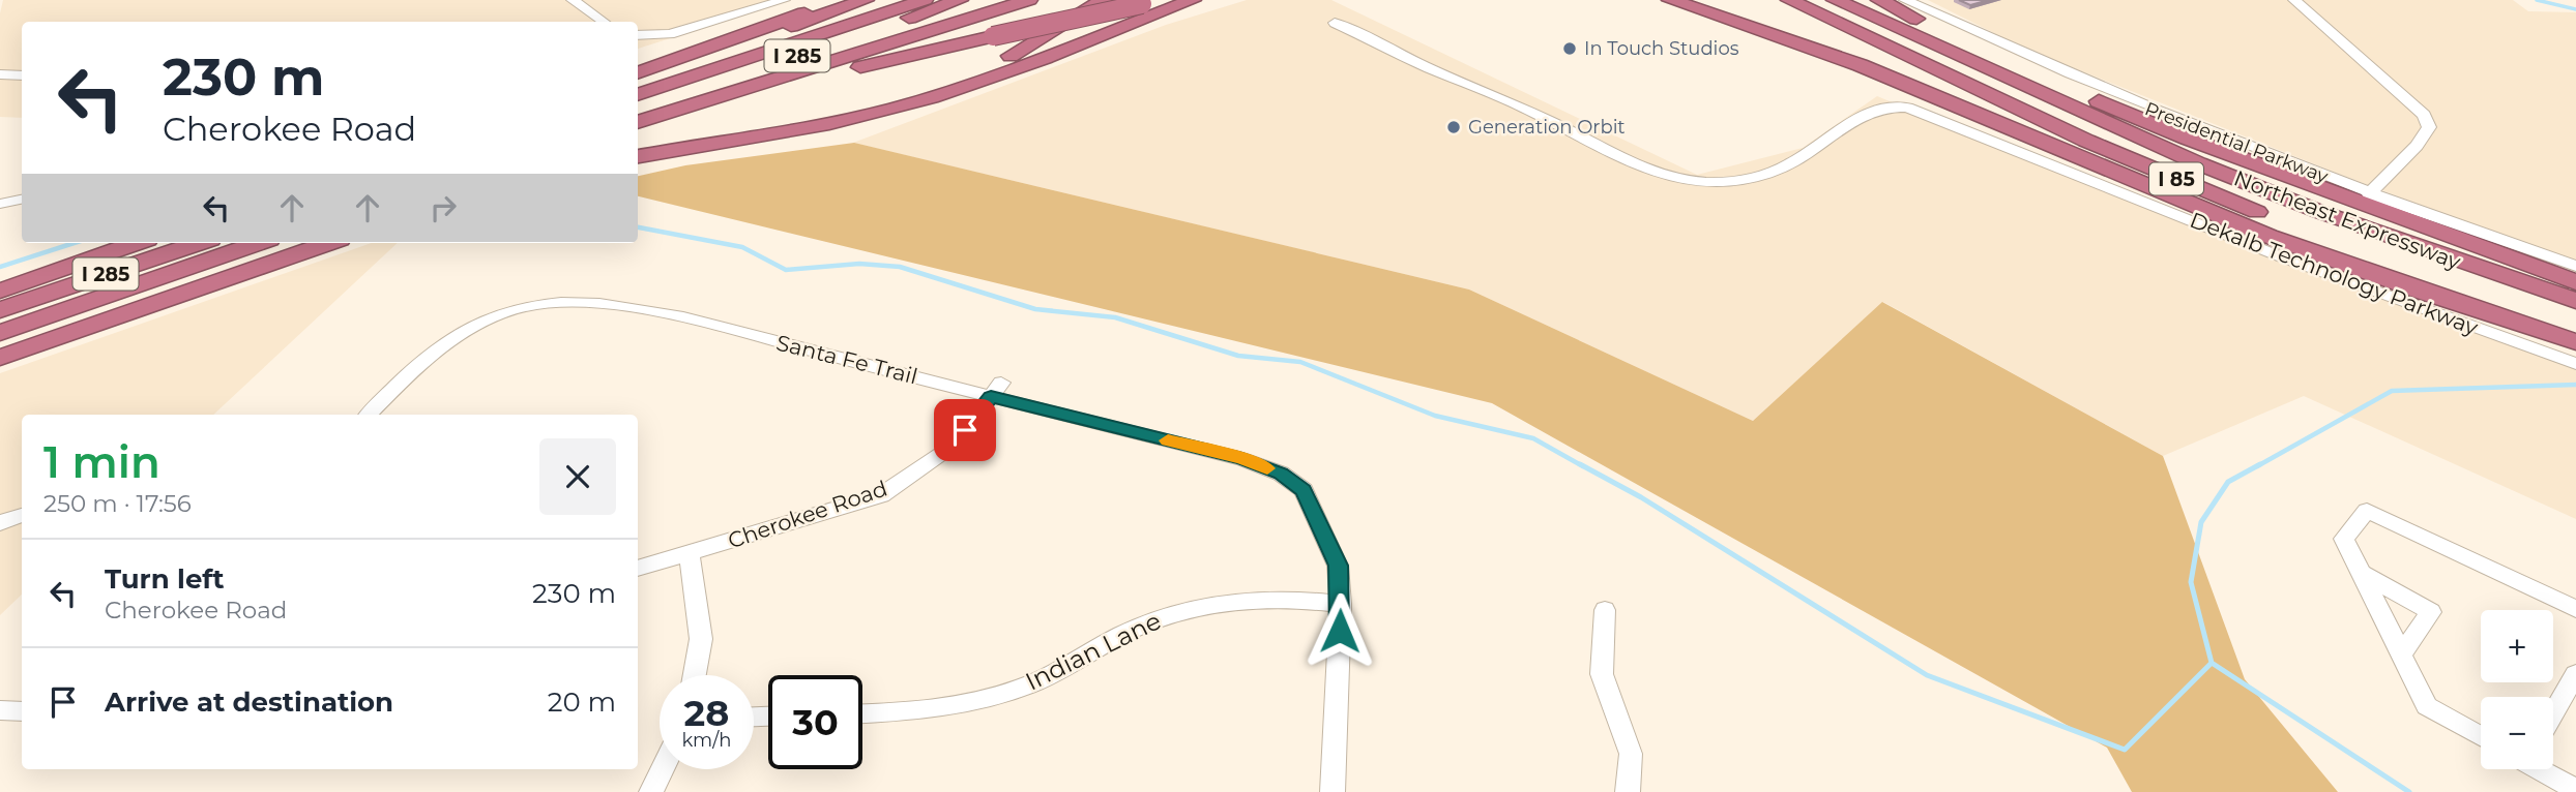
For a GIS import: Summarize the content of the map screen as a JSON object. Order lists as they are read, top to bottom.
{
  "streets": {
    "highway": ["I 285", "I 85", "Northeast Expressway"],
    "street": [
      "Presidential Parkway",
      "Dekalb Technology Parkway",
      "Santa Fe Trail",
      "Cherokee Road",
      "Indian Lane"
    ]
  },
  "crossings": [
    ["Santa Fe Trail", "Cherokee Road"],
    ["Santa Fe Trail", "Indian Lane"]
  ],
  "places": ["In Touch Studios", "Generation Orbit"],
  "page": {
    "turn": ["230 m", "Cherokee Road"],
    "heading": ["1 min", "250 m · 17:56"],
    "list": [
      {
        "name": "Turn left",
        "note": "Cherokee Road",
        "value": "230 m"
      },
      {
        "name": "Arrive at destination",
        "value": "20 m"
      }
    ],
    "map_buttons": ["+", "−"],
    "speed": "28 km/h",
    "limit": "30"
  }
}
